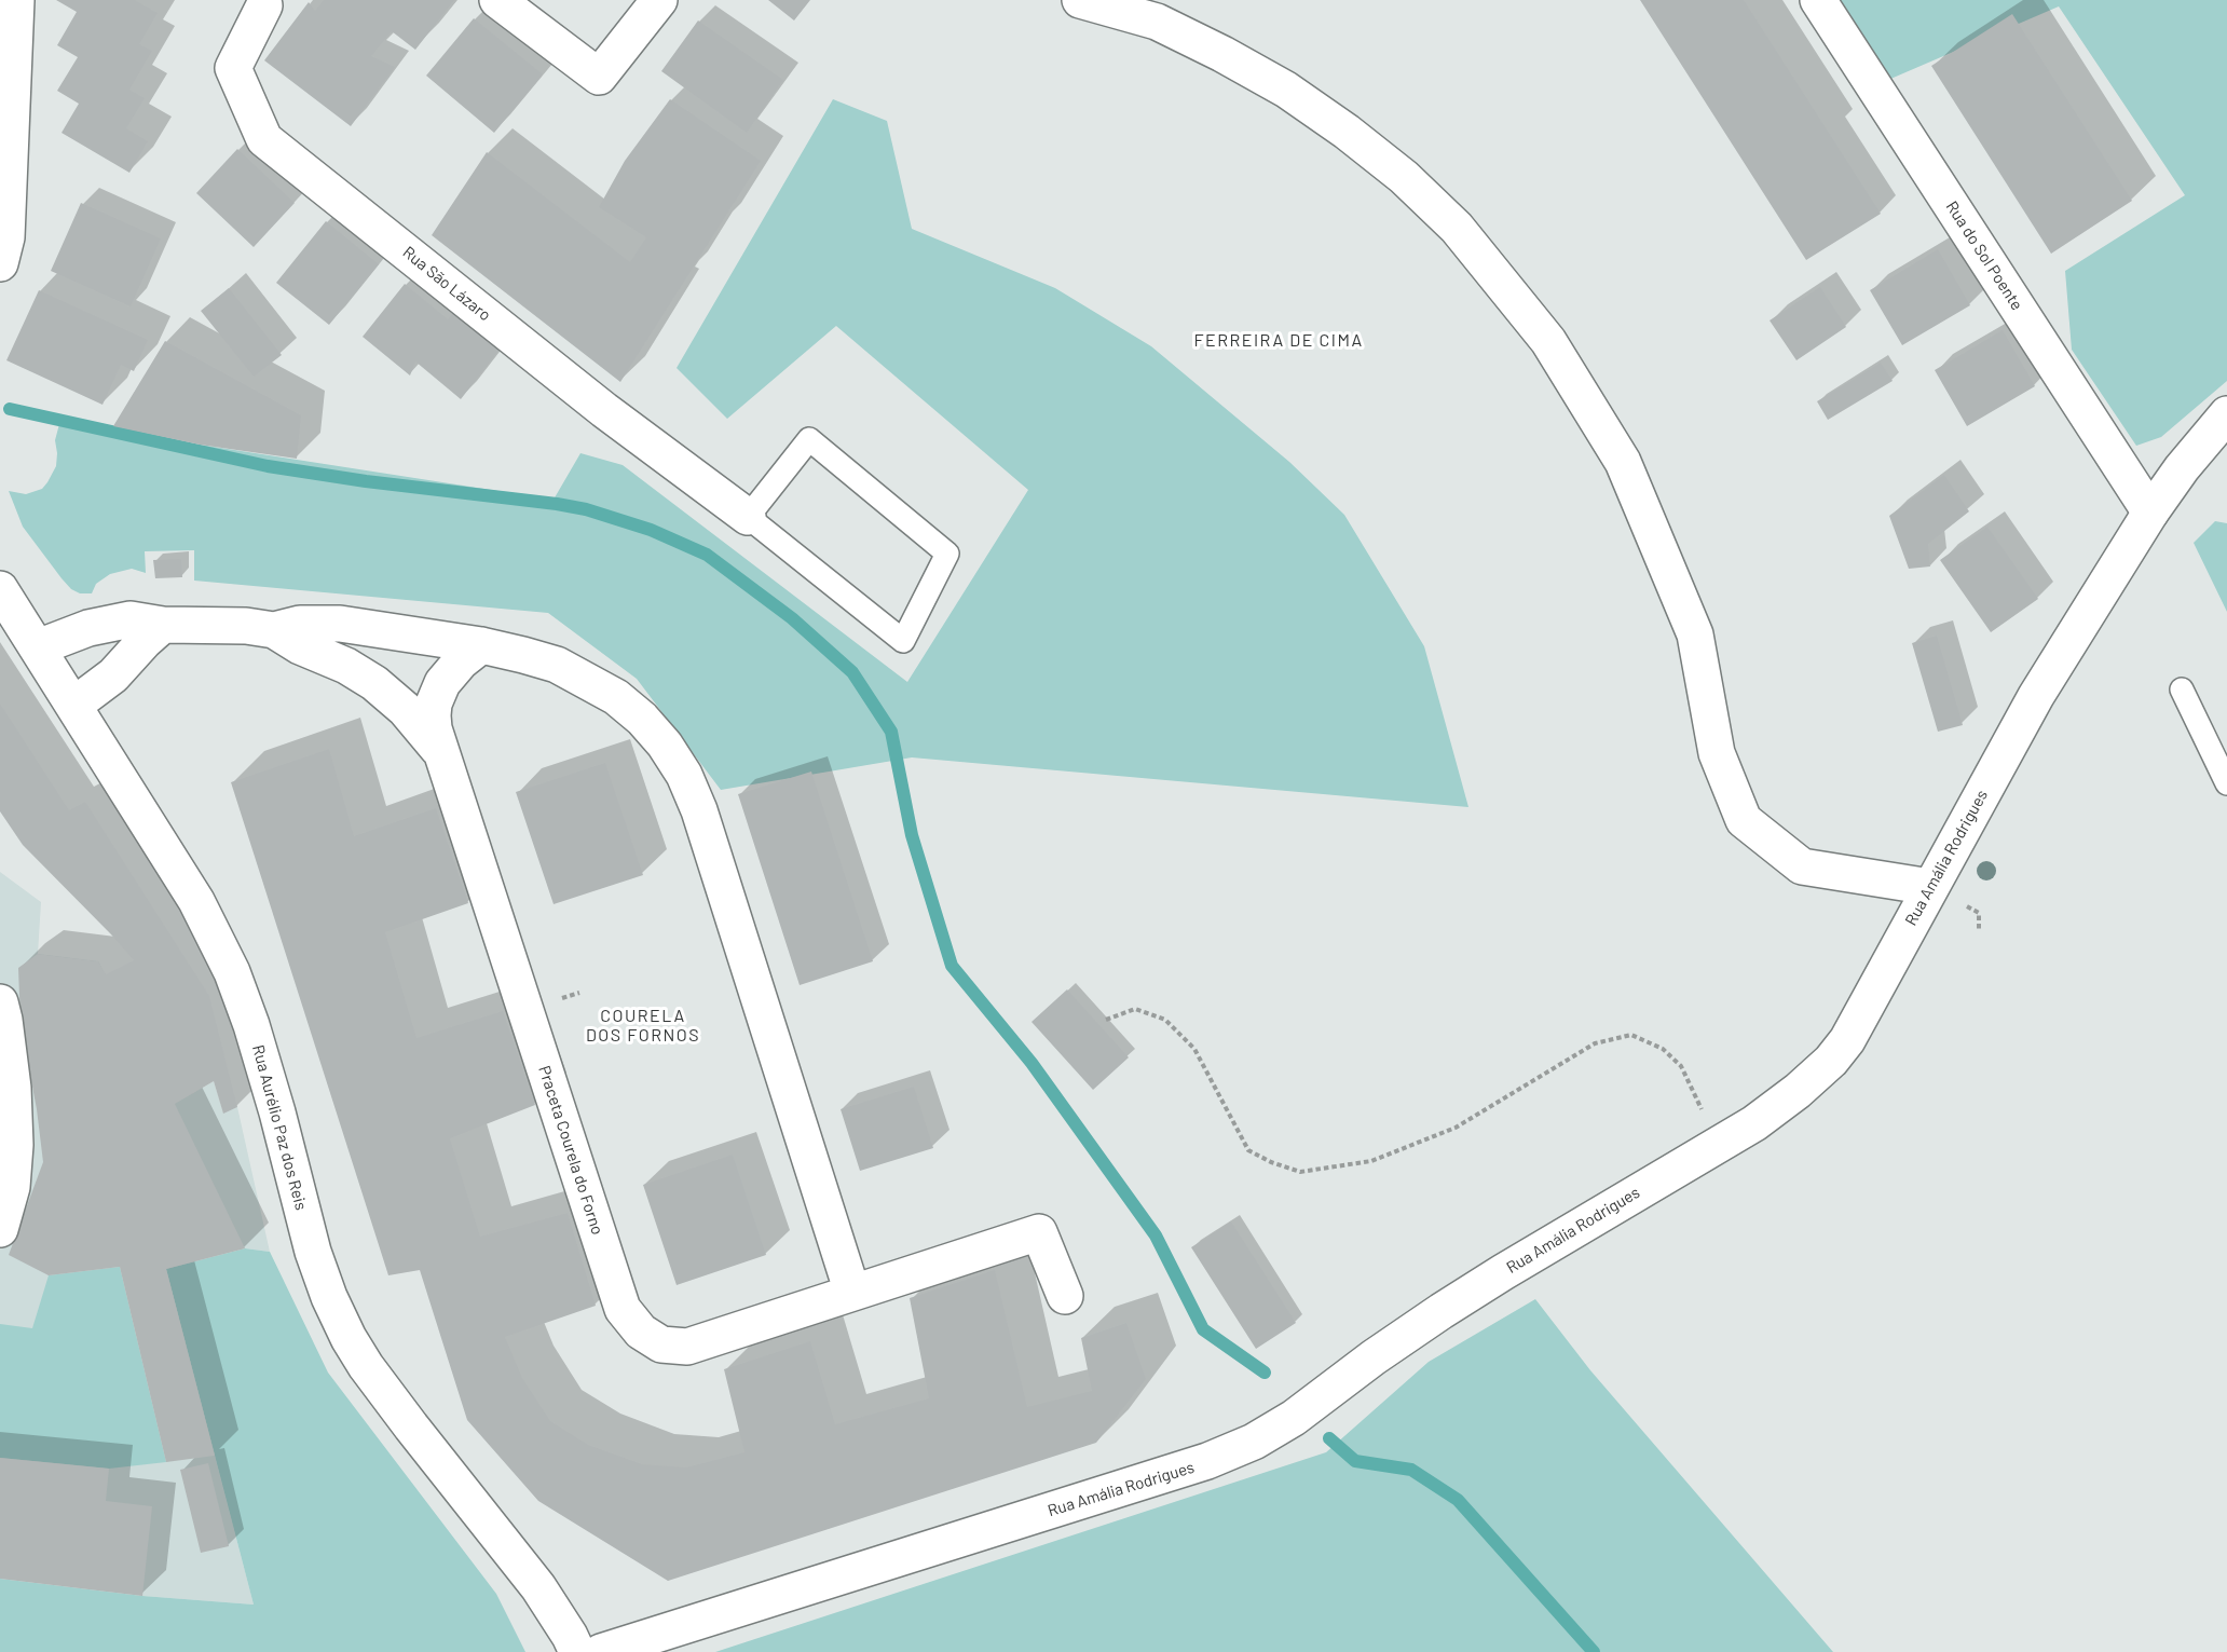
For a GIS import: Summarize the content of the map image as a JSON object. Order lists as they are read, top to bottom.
{
  "streets": {
    "street": [
      "Rua do Sol Poente",
      "Rua São Lázaro",
      "Rua Amália Rodrigues",
      "Rua Aurélio Paz dos Reis",
      "Praceta Courela do Forno"
    ]
  },
  "crossings": [
    ["Rua do Sol Poente", "Rua Amália Rodrigues"],
    ["Rua Aurélio Paz dos Reis", "Praceta Courela do Forno"]
  ],
  "districts": ["FERREIRA DE CIMA", "COURELA DOS FORNOS"]
}
